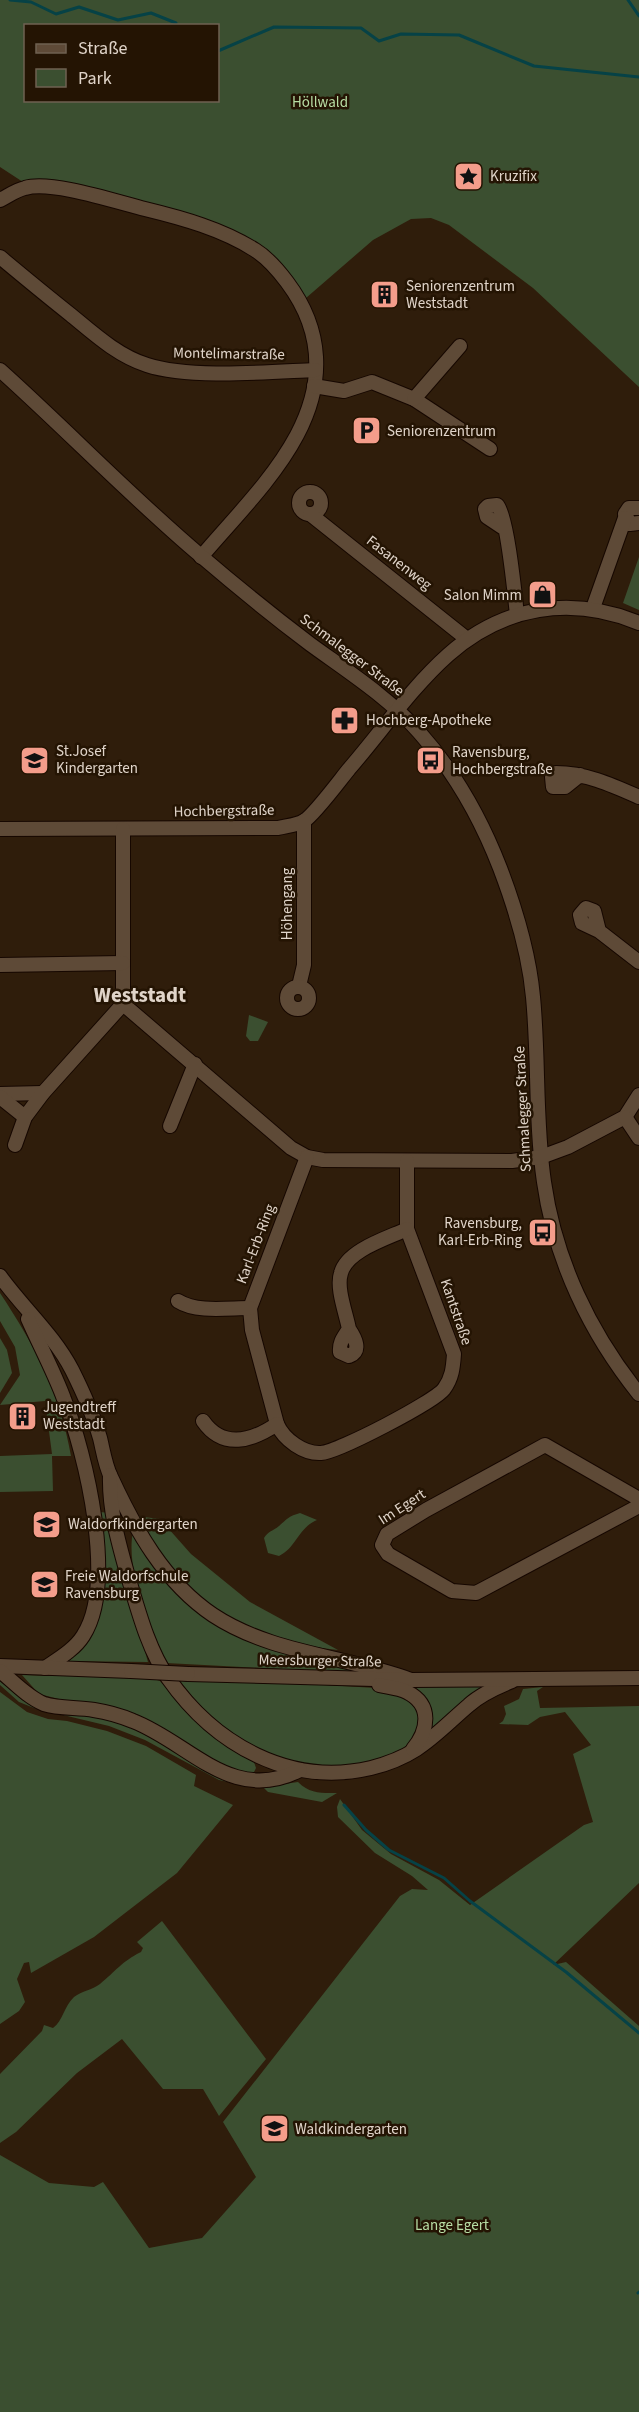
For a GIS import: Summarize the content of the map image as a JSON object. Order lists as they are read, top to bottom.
{
  "streets": {
    "street": [
      "Montelimarstraße",
      "Fasanenweg",
      "Schmalegger Straße",
      "Hochbergstraße",
      "Höhengang",
      "Karl-Erb-Ring",
      "Kantstraße",
      "Im Egert",
      "Meersburger Straße"
    ]
  },
  "crossings": [
    ["Hochbergstraße", "Höhengang"],
    ["Karl-Erb-Ring", "Kantstraße"]
  ],
  "districts": ["Weststadt"],
  "parks": ["Höllwald", "Lange Egert"],
  "places": {
    "place": ["Kruzifix"],
    "building": ["Seniorenzentrum Weststadt", "Jugendtreff Weststadt"],
    "parking": ["Seniorenzentrum"],
    "shop": ["Salon Mimm"],
    "pharmacy": ["Hochberg-Apotheke"],
    "school or university": [
      "St.Josef Kindergarten",
      "Waldorfkindergarten",
      "Freie Waldorfschule Ravensburg",
      "Waldkindergarten"
    ],
    "bus stop": ["Ravensburg, Hochbergstraße", "Ravensburg, Karl-Erb-Ring"]
  },
  "legend": ["Straße", "Park"]
}
